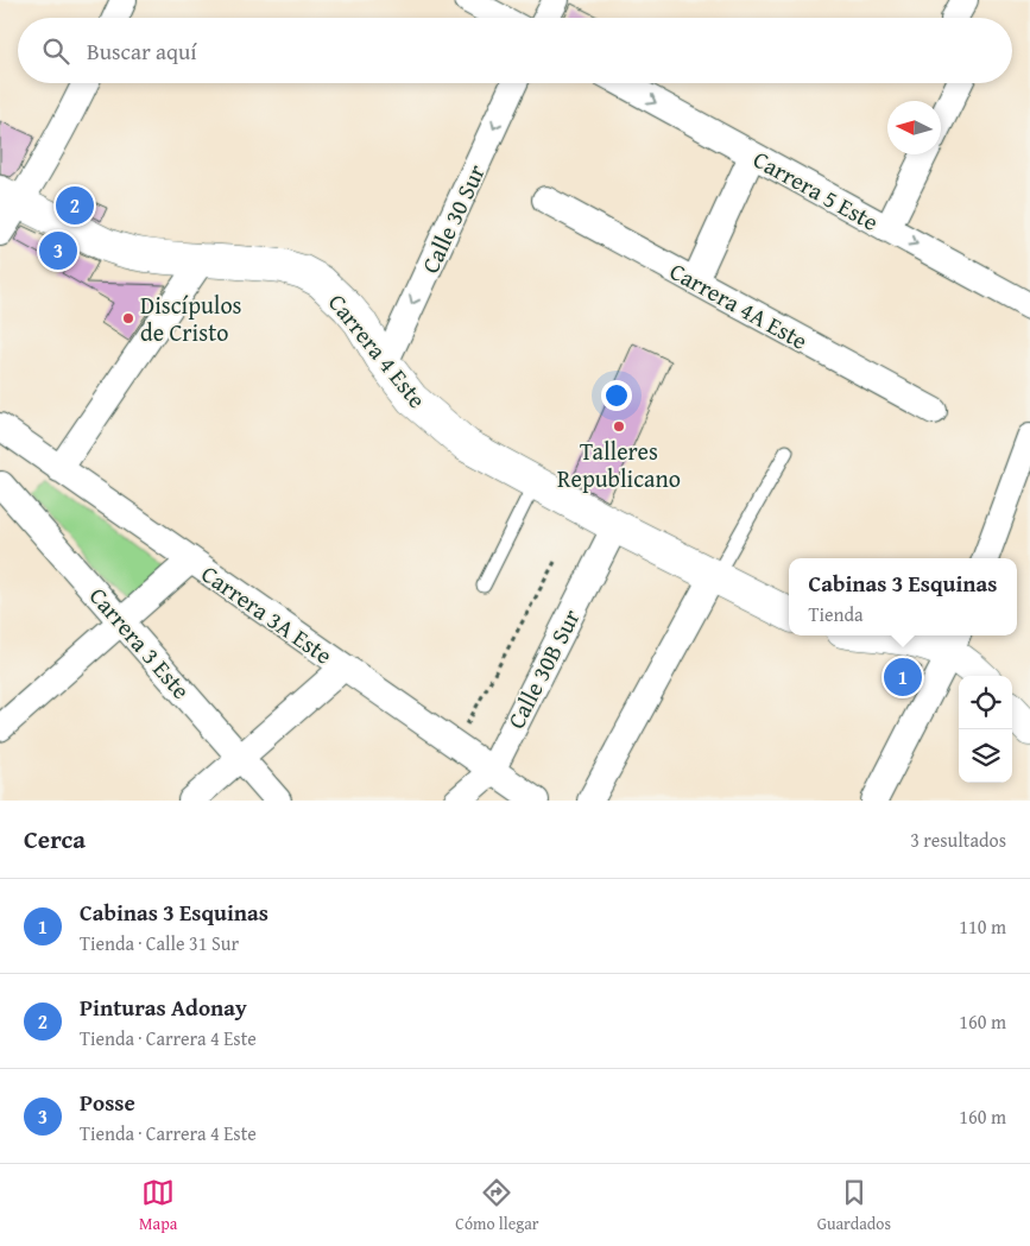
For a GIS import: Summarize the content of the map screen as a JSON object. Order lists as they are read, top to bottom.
{
  "streets": {
    "street": [
      "Carrera 5 Este",
      "Calle 30 Sur",
      "Carrera 4A Este",
      "Carrera 4 Este",
      "Carrera 3A Este",
      "Carrera 3 Este",
      "Calle 30B Sur"
    ]
  },
  "crossings": [
    ["Calle 30 Sur", "Carrera 4 Este"],
    ["Carrera 4 Este", "Calle 30B Sur"],
    ["Carrera 3A Este", "Calle 30B Sur"]
  ],
  "one_way": ["Carrera 5 Este", "Calle 30 Sur"],
  "places": ["Discípulos de Cristo", "Talleres Republicano"],
  "north": "left",
  "page": {
    "search": "Buscar aquí",
    "pins": ["2", "3", "1"],
    "popup": ["Cabinas 3 Esquinas", "Tienda"],
    "heading": ["Cerca", "3 resultados"],
    "list": [
      {
        "mark": "1",
        "name": "Cabinas 3 Esquinas",
        "note": "Tienda · Calle 31 Sur",
        "value": "110 m"
      },
      {
        "mark": "2",
        "name": "Pinturas Adonay",
        "note": "Tienda · Carrera 4 Este",
        "value": "160 m"
      },
      {
        "mark": "3",
        "name": "Posse",
        "note": "Tienda · Carrera 4 Este",
        "value": "160 m"
      }
    ],
    "nav": ["Mapa", "Cómo llegar", "Guardados"]
  }
}
